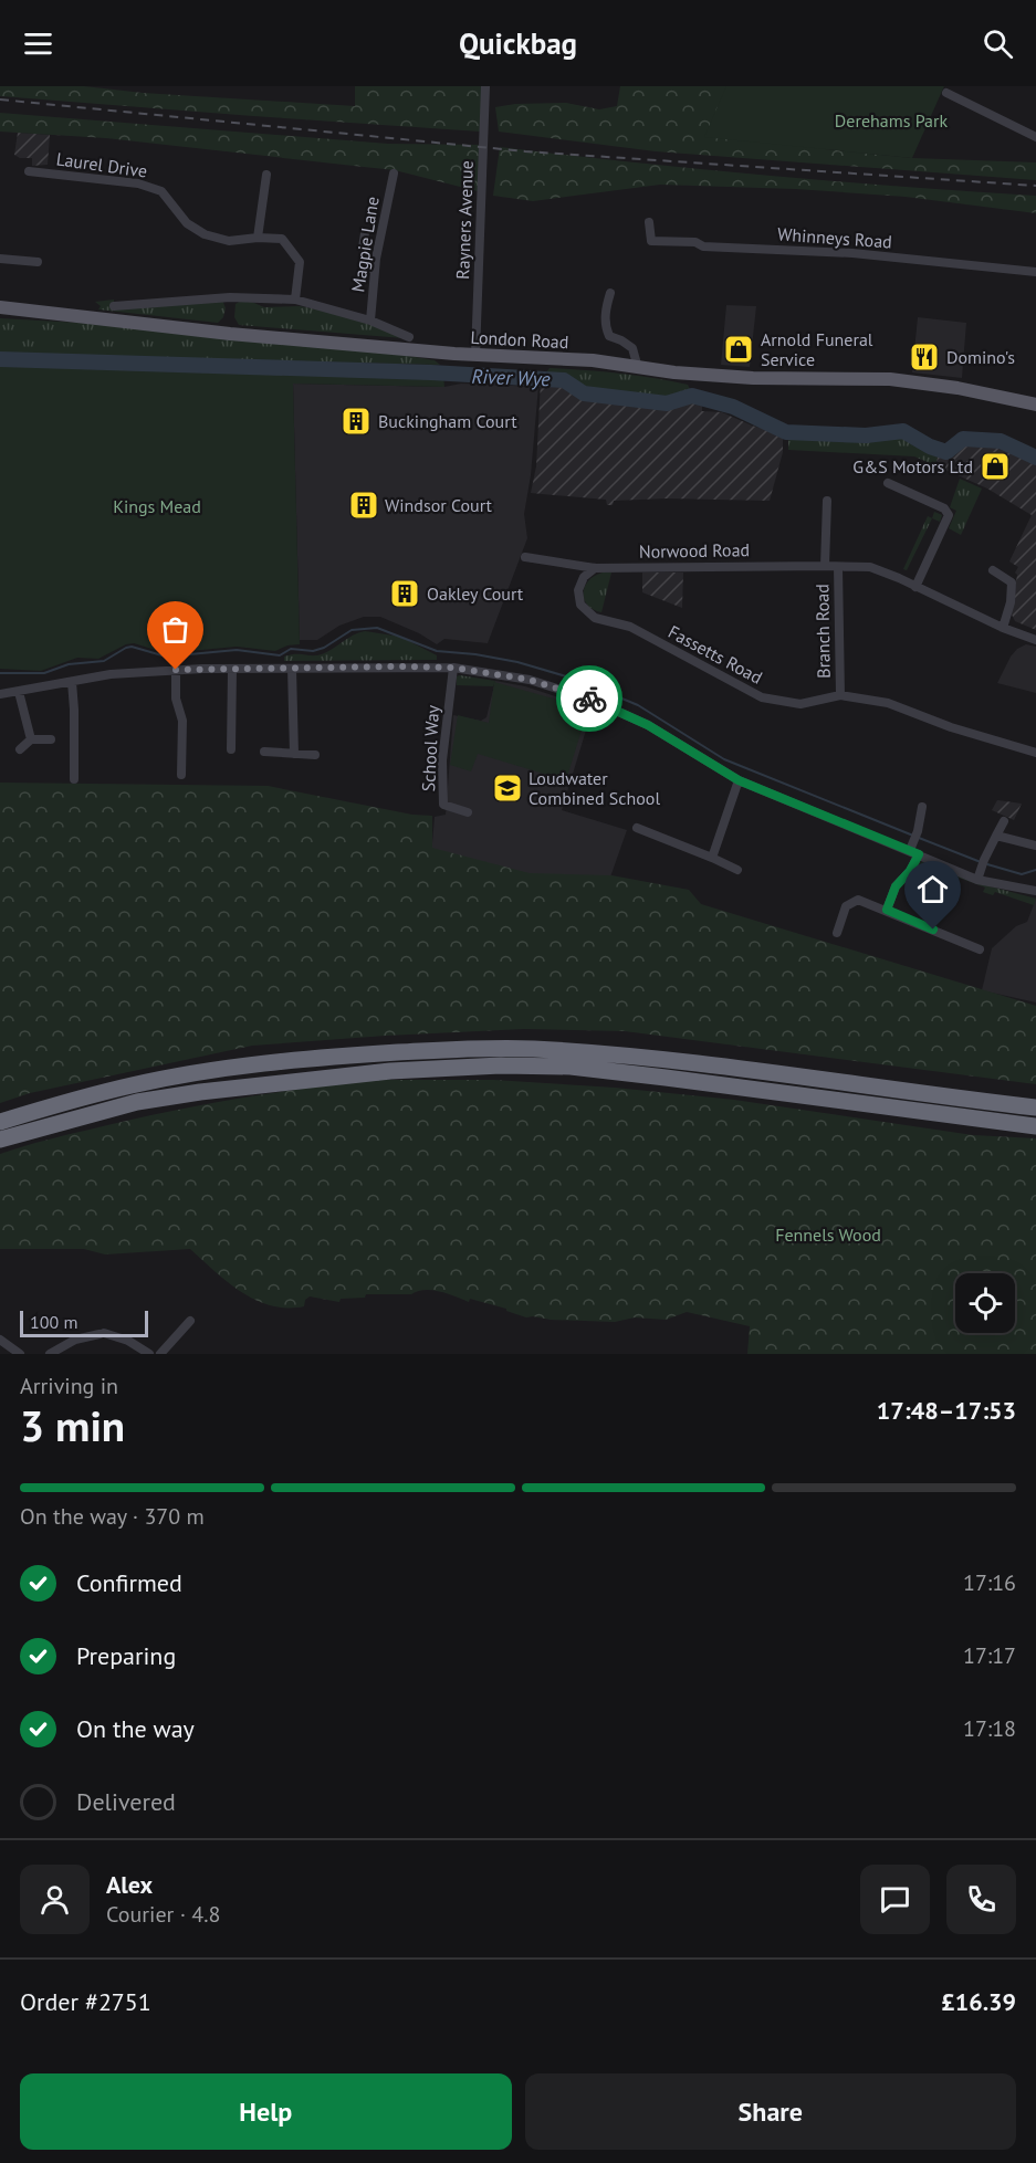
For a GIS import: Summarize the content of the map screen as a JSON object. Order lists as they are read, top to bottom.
{
  "streets": {
    "main road": ["London Road"],
    "street": [
      "Laurel Drive",
      "Rayners Avenue",
      "Whinneys Road",
      "Magpie Lane",
      "Norwood Road",
      "Branch Road",
      "Fassetts Road",
      "School Way"
    ]
  },
  "crossings": [
    ["Rayners Avenue", "London Road"],
    ["Norwood Road", "Branch Road"],
    ["Norwood Road", "Fassetts Road"],
    ["Branch Road", "Fassetts Road"]
  ],
  "water": ["River Wye"],
  "parks": ["Derehams Park", "Kings Mead", "Fennels Wood"],
  "places": {
    "shop": ["Arnold Funeral Service", "G&S Motors Ltd"],
    "restaurant": ["Domino's"],
    "building": ["Buckingham Court", "Windsor Court", "Oakley Court"],
    "school or university": ["Loudwater Combined School"]
  },
  "scale_bar": "100 m",
  "page": {
    "header": "Quickbag",
    "scale": "100 m",
    "heading": ["3 min", "Arriving in", "17:48–17:53"],
    "panel": [
      "Alex",
      "Courier · 4.8",
      "Order #2751",
      "£16.39"
    ],
    "bar": "On the way · 370 m",
    "list": [
      ["Confirmed", "17:16"],
      ["Preparing", "17:17"],
      ["On the way", "17:18"],
      "Delivered"
    ],
    "buttons": ["Help", "Share"]
  }
}
